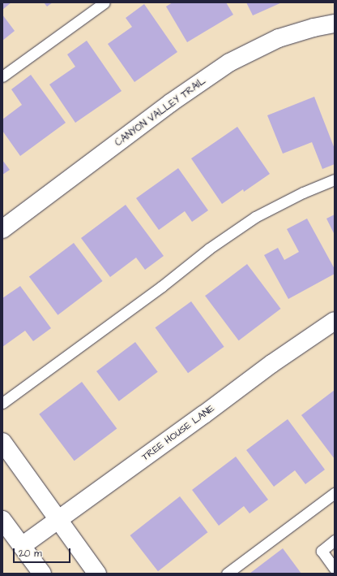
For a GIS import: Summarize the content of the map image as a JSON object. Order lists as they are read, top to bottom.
{
  "streets": {
    "street": ["CANYON VALLEY TRAIL", "TREE HOUSE LANE"]
  },
  "scale_bar": "20 m"
}
